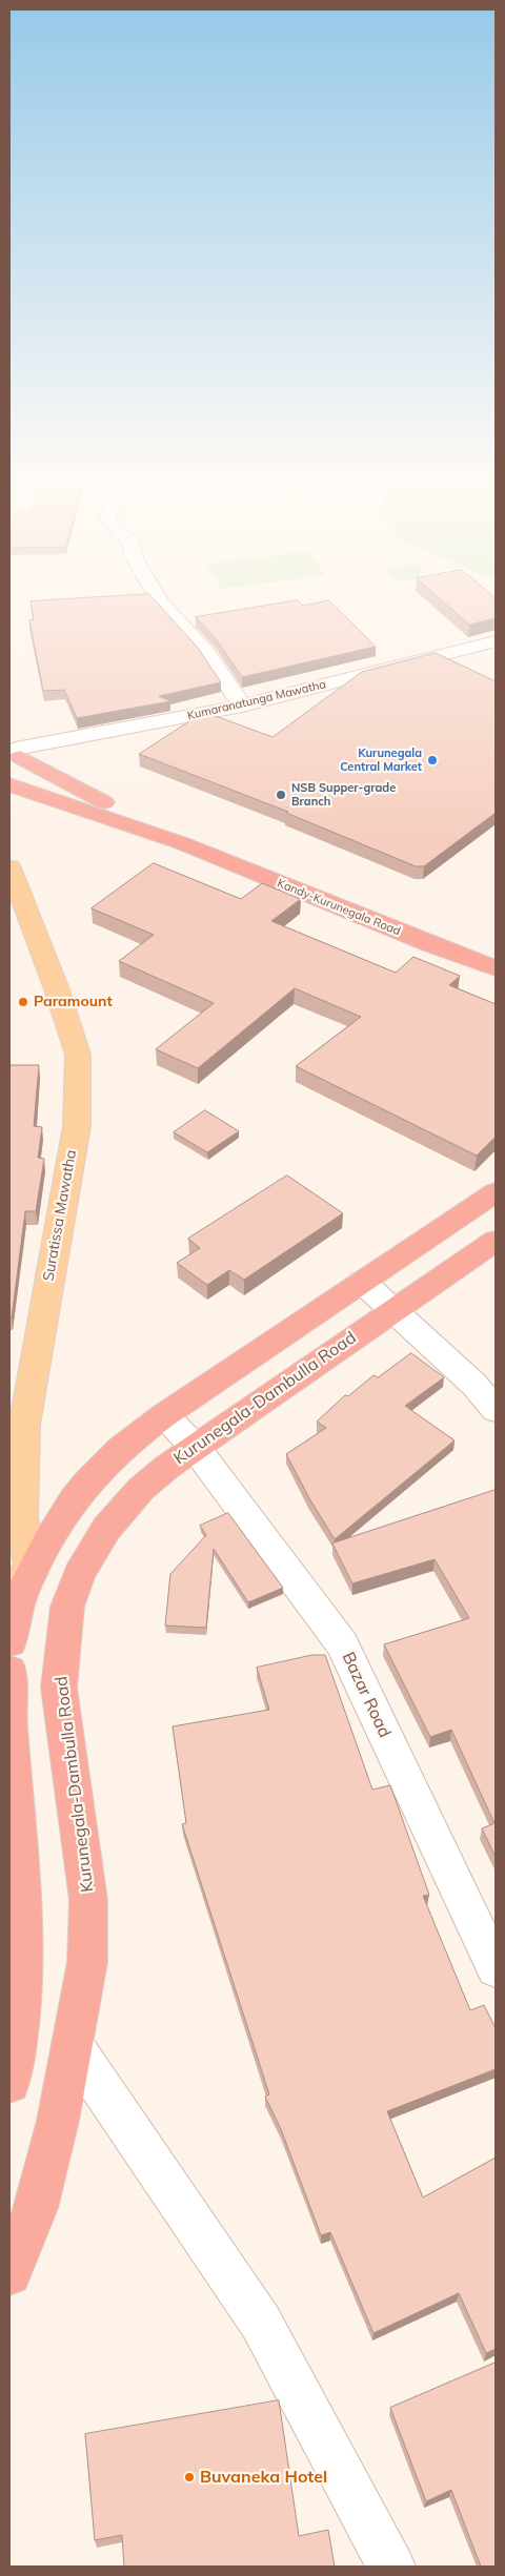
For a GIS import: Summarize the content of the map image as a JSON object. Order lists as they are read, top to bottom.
{
  "streets": {
    "highway": ["Kandy-Kurunegala Road", "Kurunegala-Dambulla Road"],
    "main road": ["Suratissa Mawatha"],
    "street": ["Kumaranatunga Mawatha", "Bazar Road"]
  },
  "crossings": [
    ["Kumaranatunga Mawatha", "Kandy-Kurunegala Road"],
    ["Kurunegala-Dambulla Road", "Bazar Road"]
  ],
  "places": [
    "Kurunegala Central Market",
    "NSB Supper-grade Branch",
    "Paramount",
    "Buvaneka Hotel"
  ]
}
